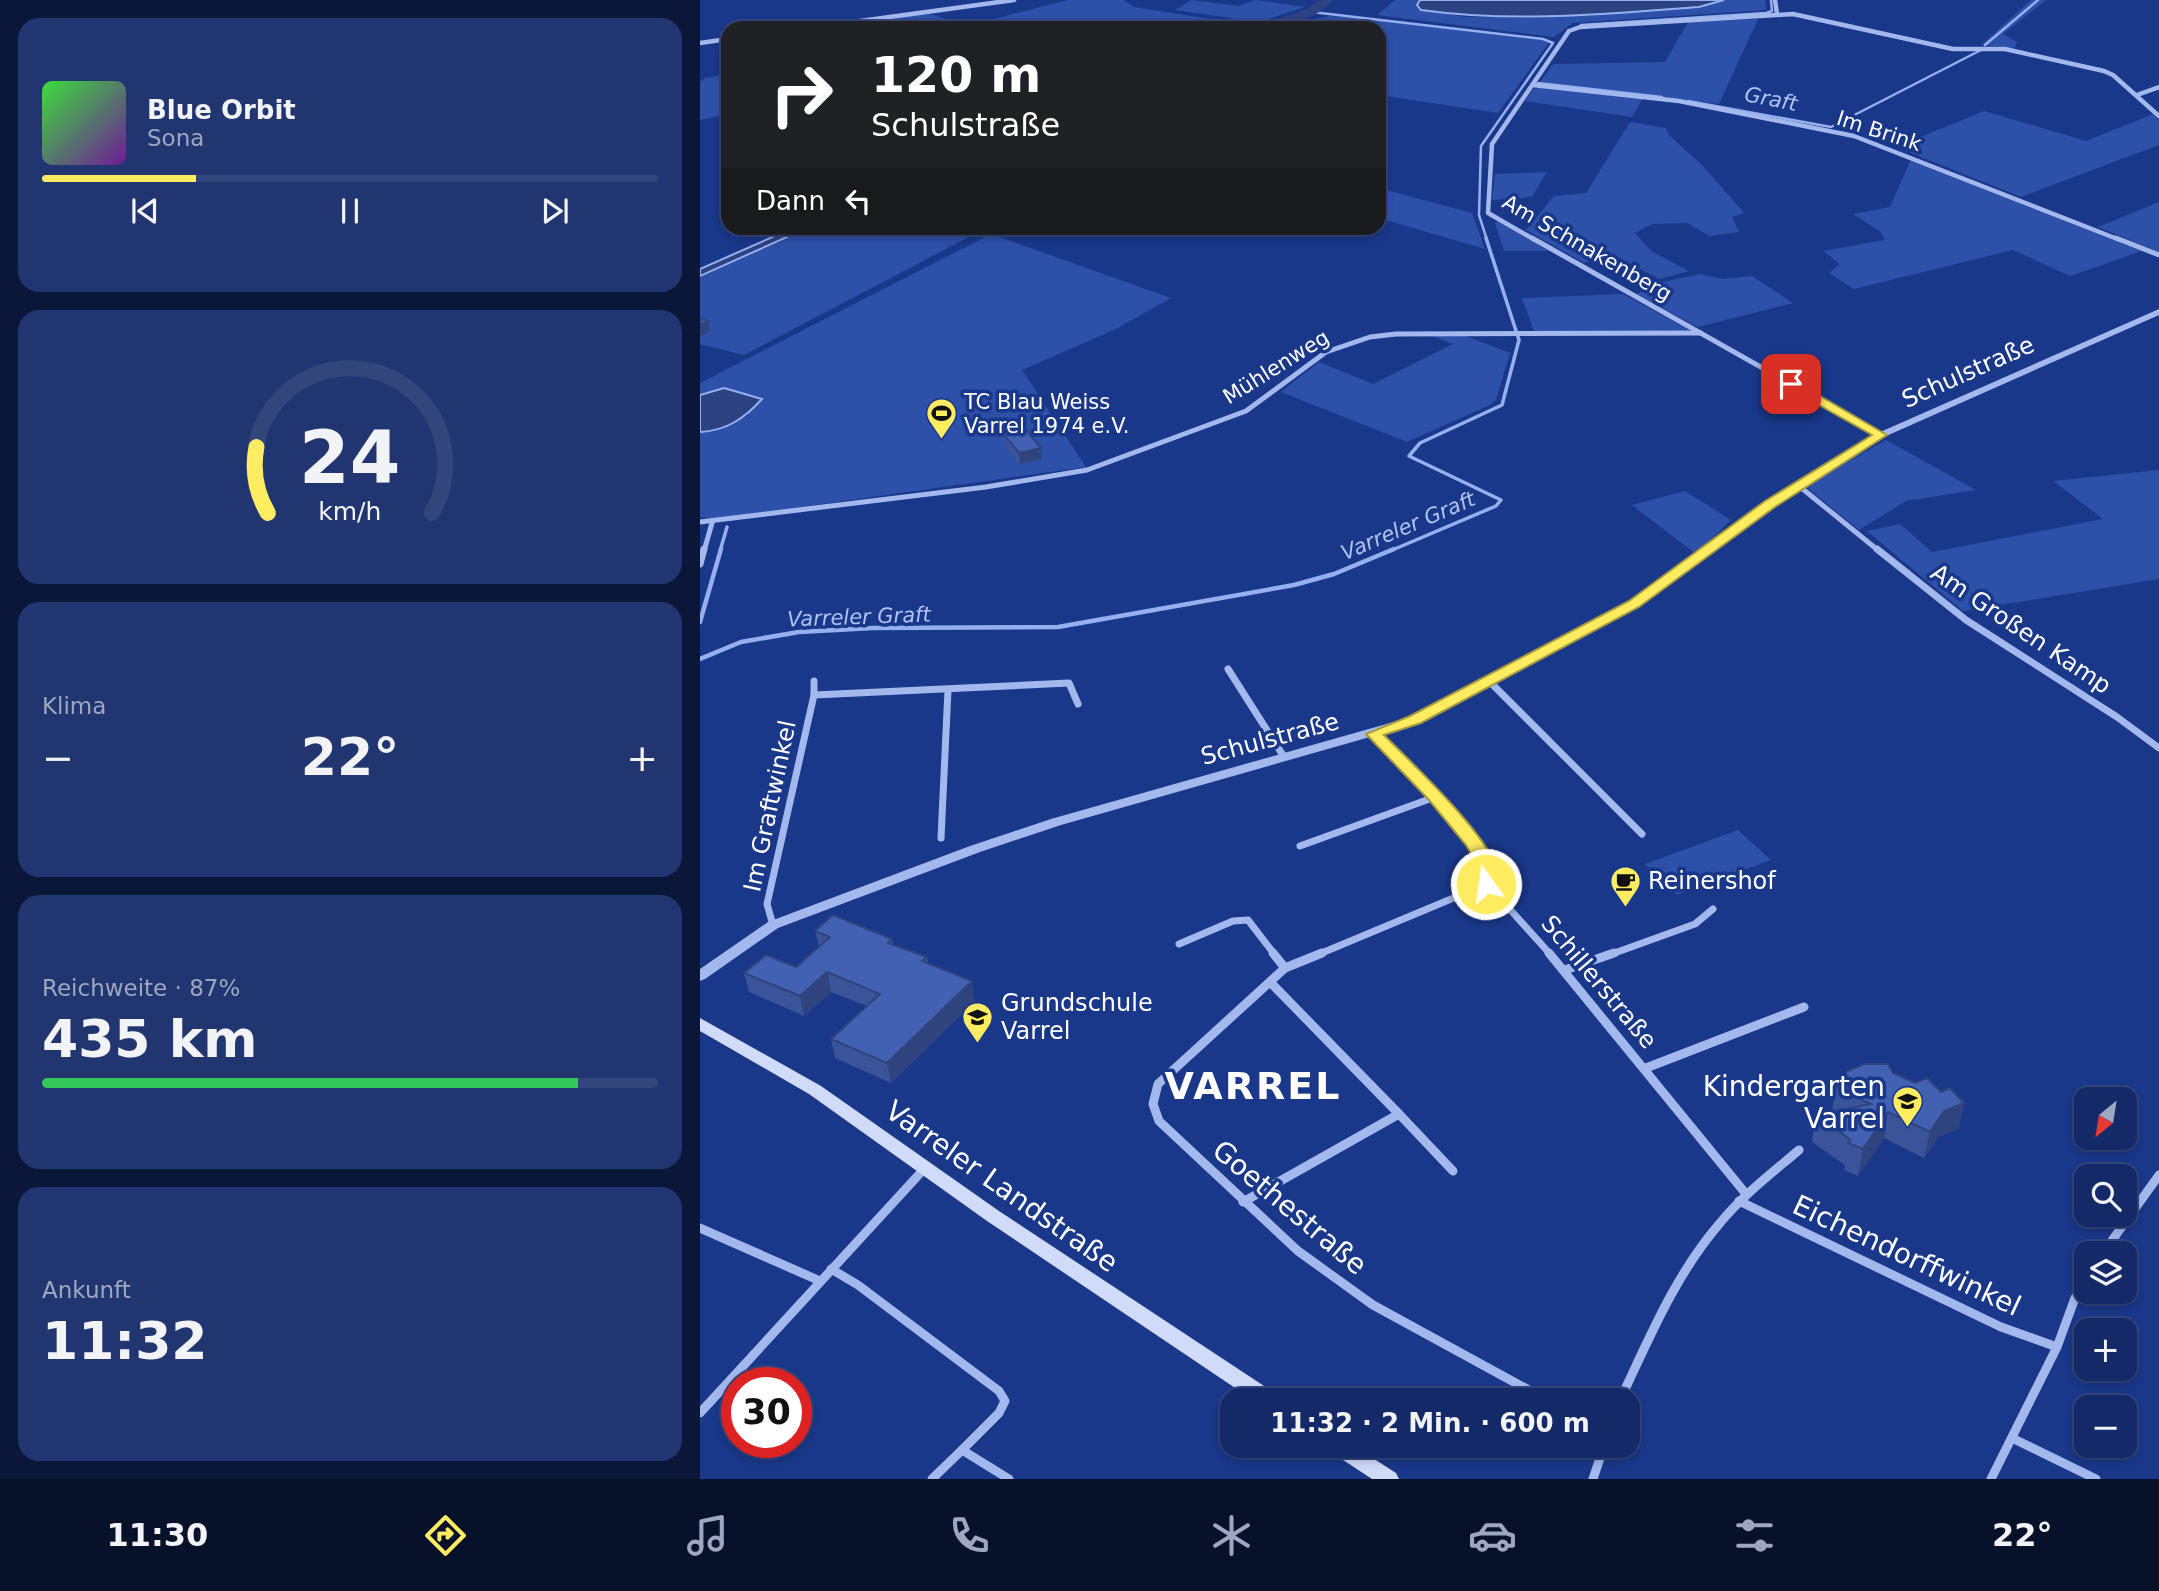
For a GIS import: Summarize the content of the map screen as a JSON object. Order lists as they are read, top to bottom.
{
  "streets": {
    "main road": ["Varreler Landstraße"],
    "street": [
      "Im Brink",
      "Am Schnakenberg",
      "Mühlenweg",
      "Schulstraße",
      "Am Großen Kamp",
      "Im Graftwinkel",
      "Schillerstraße",
      "Goethestraße",
      "Eichendorffwinkel"
    ]
  },
  "crossings": [
    ["Im Brink", "Am Schnakenberg"],
    ["Am Schnakenberg", "Mühlenweg"],
    ["Am Schnakenberg", "Schulstraße"],
    ["Schulstraße", "Am Großen Kamp"],
    ["Schulstraße", "Im Graftwinkel"],
    ["Schillerstraße", "Goethestraße"],
    ["Schillerstraße", "Eichendorffwinkel"]
  ],
  "districts": ["VARREL"],
  "water": ["Graft", "Varreler Graft"],
  "places": {
    "sports": ["TC Blau Weiss Varrel 1974 e.V."],
    "cafe": ["Reinershof"],
    "school or university": ["Grundschule Varrel", "Kindergarten Varrel"]
  },
  "north": "bottom left",
  "page": {
    "turn": ["120 m", "Schulstraße"],
    "song": ["Blue Orbit", "Sona"],
    "then": "Dann",
    "tile": [
      "Klima",
      ["Reichweite · 87%", "435 km"],
      ["Ankunft", "11:32"]
    ],
    "heat": ["−", "22°", "+"],
    "map_buttons": ["+", "−"],
    "limit": "30",
    "trip": "11:32 · 2 Min. · 600 m",
    "tabs": ["11:30", "22°"],
    "gauge": ["24", "km/h"]
  }
}
